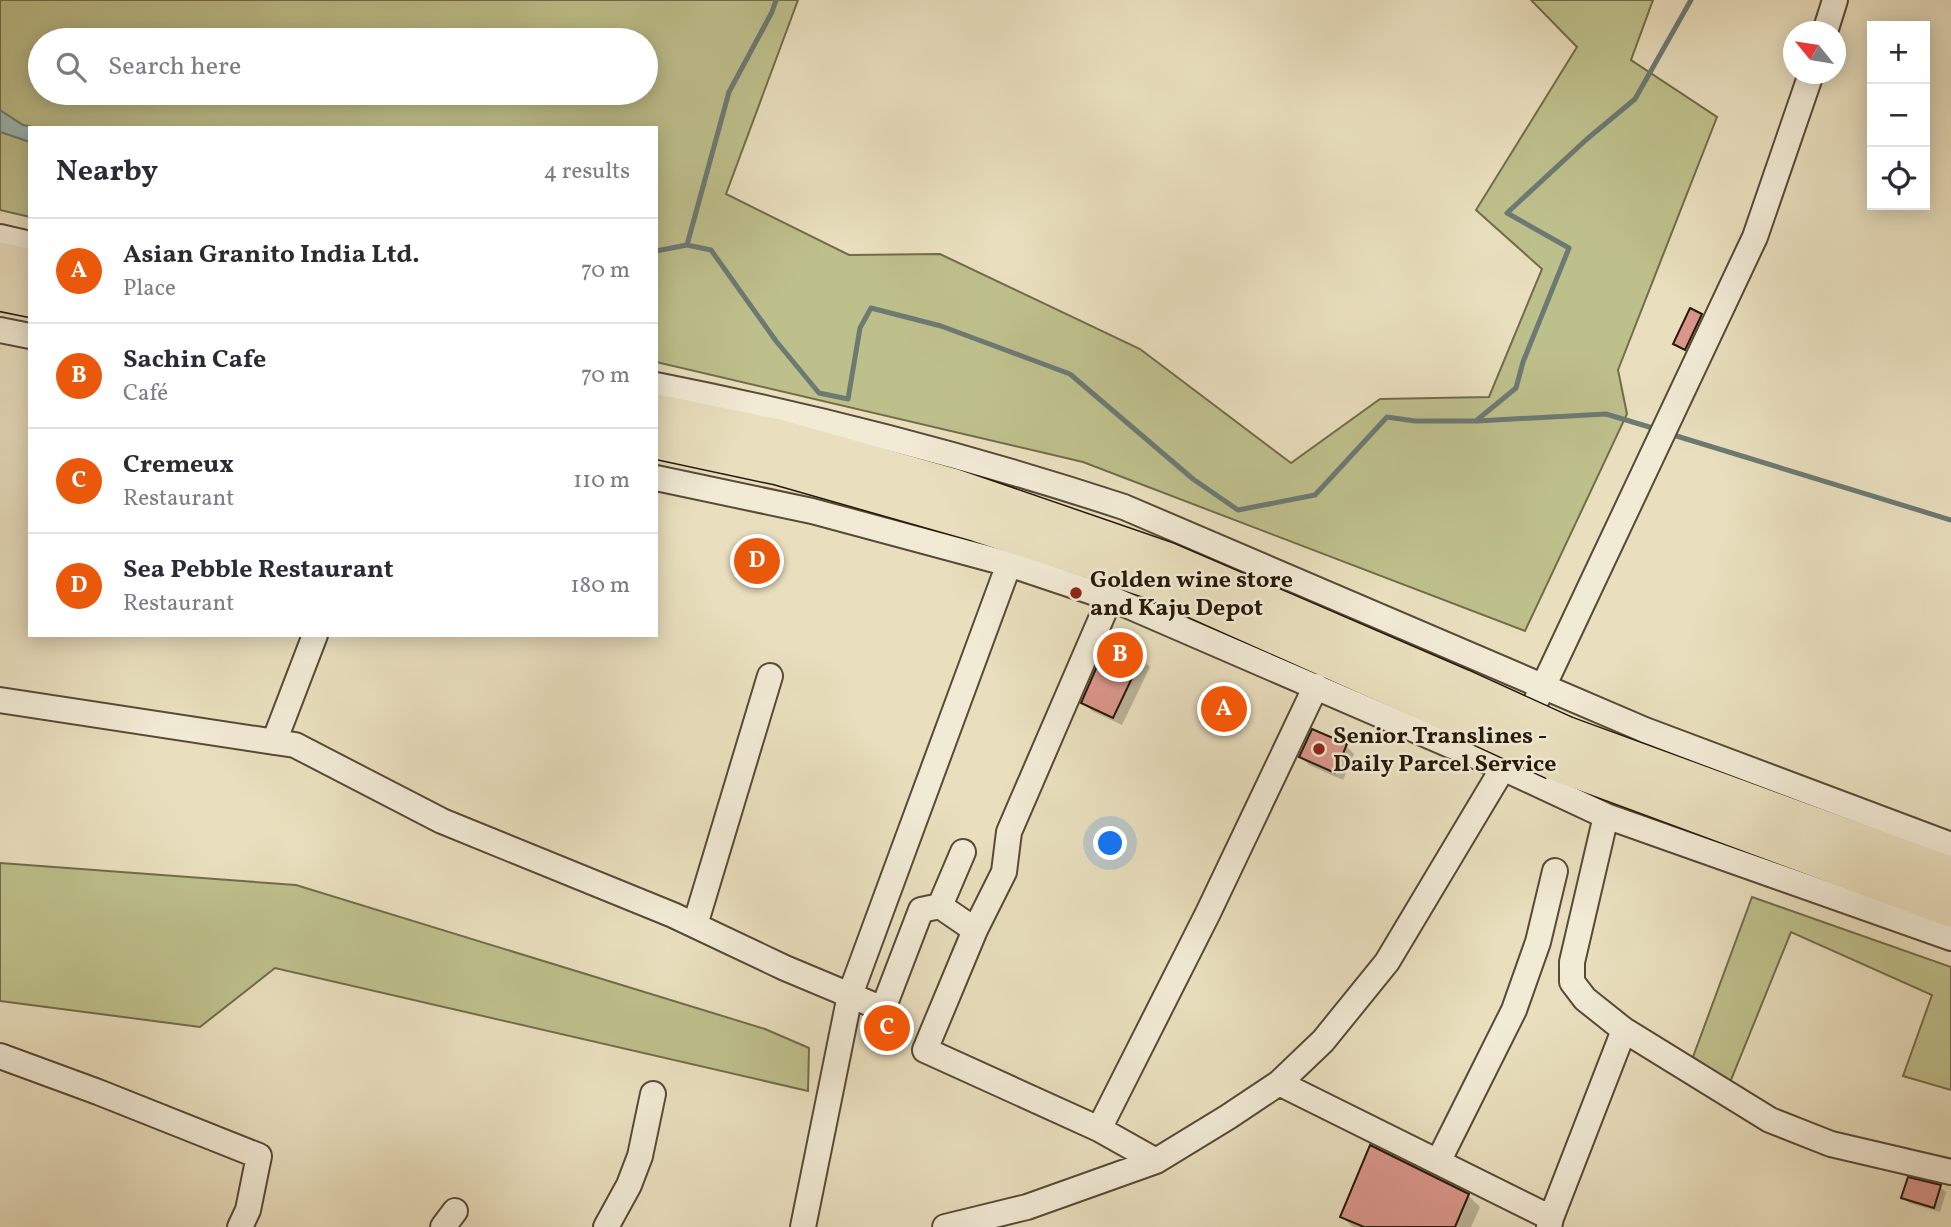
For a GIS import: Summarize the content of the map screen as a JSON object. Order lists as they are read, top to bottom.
{
  "places": ["Golden wine store and Kaju Depot", "Senior Translines - Daily Parcel Service"],
  "north": "top left",
  "page": {
    "map_buttons": ["+", "−"],
    "search": "Search here",
    "heading": ["Nearby", "4 results"],
    "list": [
      {
        "mark": "A",
        "name": "Asian Granito India Ltd.",
        "note": "Place",
        "value": "70 m"
      },
      {
        "mark": "B",
        "name": "Sachin Cafe",
        "note": "Café",
        "value": "70 m"
      },
      {
        "mark": "C",
        "name": "Cremeux",
        "note": "Restaurant",
        "value": "110 m"
      },
      {
        "mark": "D",
        "name": "Sea Pebble Restaurant",
        "note": "Restaurant",
        "value": "180 m"
      }
    ],
    "pins": [
      "D",
      "B",
      "A",
      "C"
    ]
  }
}
